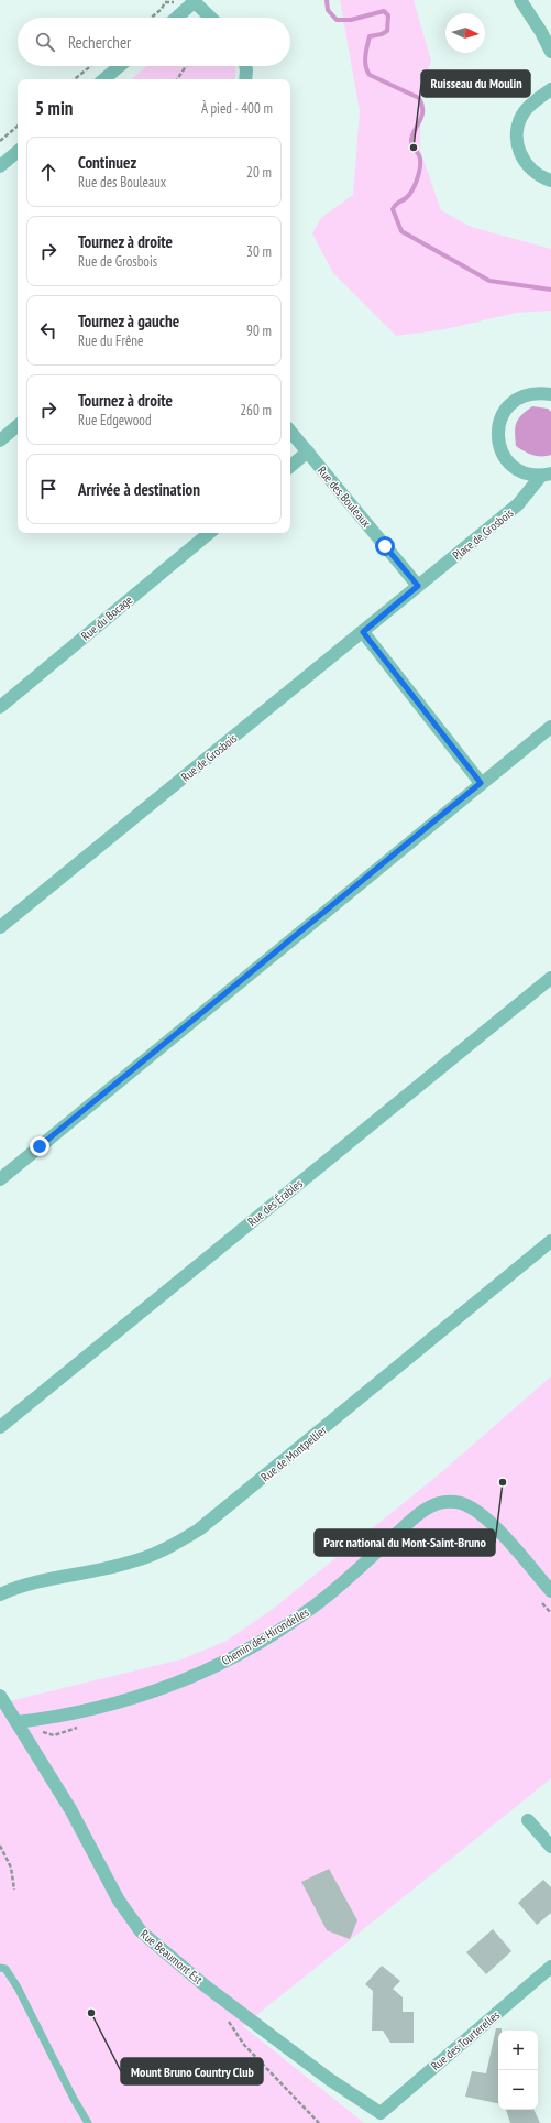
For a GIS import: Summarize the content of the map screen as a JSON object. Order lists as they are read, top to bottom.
{
  "streets": {
    "street": [
      "Rue des Bouleaux",
      "Place de Grosbois",
      "Rue du Bocage",
      "Rue de Grosbois",
      "Rue des Érables",
      "Rue de Montpellier",
      "Chemin des Hirondelles",
      "Rue Beaumont Est",
      "Rue des Tourterelles"
    ]
  },
  "crossings": [
    ["Rue des Bouleaux", "Place de Grosbois"],
    ["Rue des Bouleaux", "Rue de Grosbois"],
    ["Place de Grosbois", "Rue de Grosbois"],
    ["Chemin des Hirondelles", "Rue Beaumont Est"],
    ["Rue Beaumont Est", "Rue des Tourterelles"]
  ],
  "places": ["Ruisseau du Moulin", "Parc national du Mont-Saint-Bruno", "Mount Bruno Country Club"],
  "north": "right",
  "page": {
    "search": "Rechercher",
    "heading": ["5 min", "À pied · 400 m"],
    "list": [
      ["Continuez", "Rue des Bouleaux", "20 m"],
      ["Tournez à droite", "Rue de Grosbois", "30 m"],
      ["Tournez à gauche", "Rue du Frêne", "90 m"],
      ["Tournez à droite", "Rue Edgewood", "260 m"],
      "Arrivée à destination"
    ],
    "map_buttons": ["+", "−"]
  }
}
